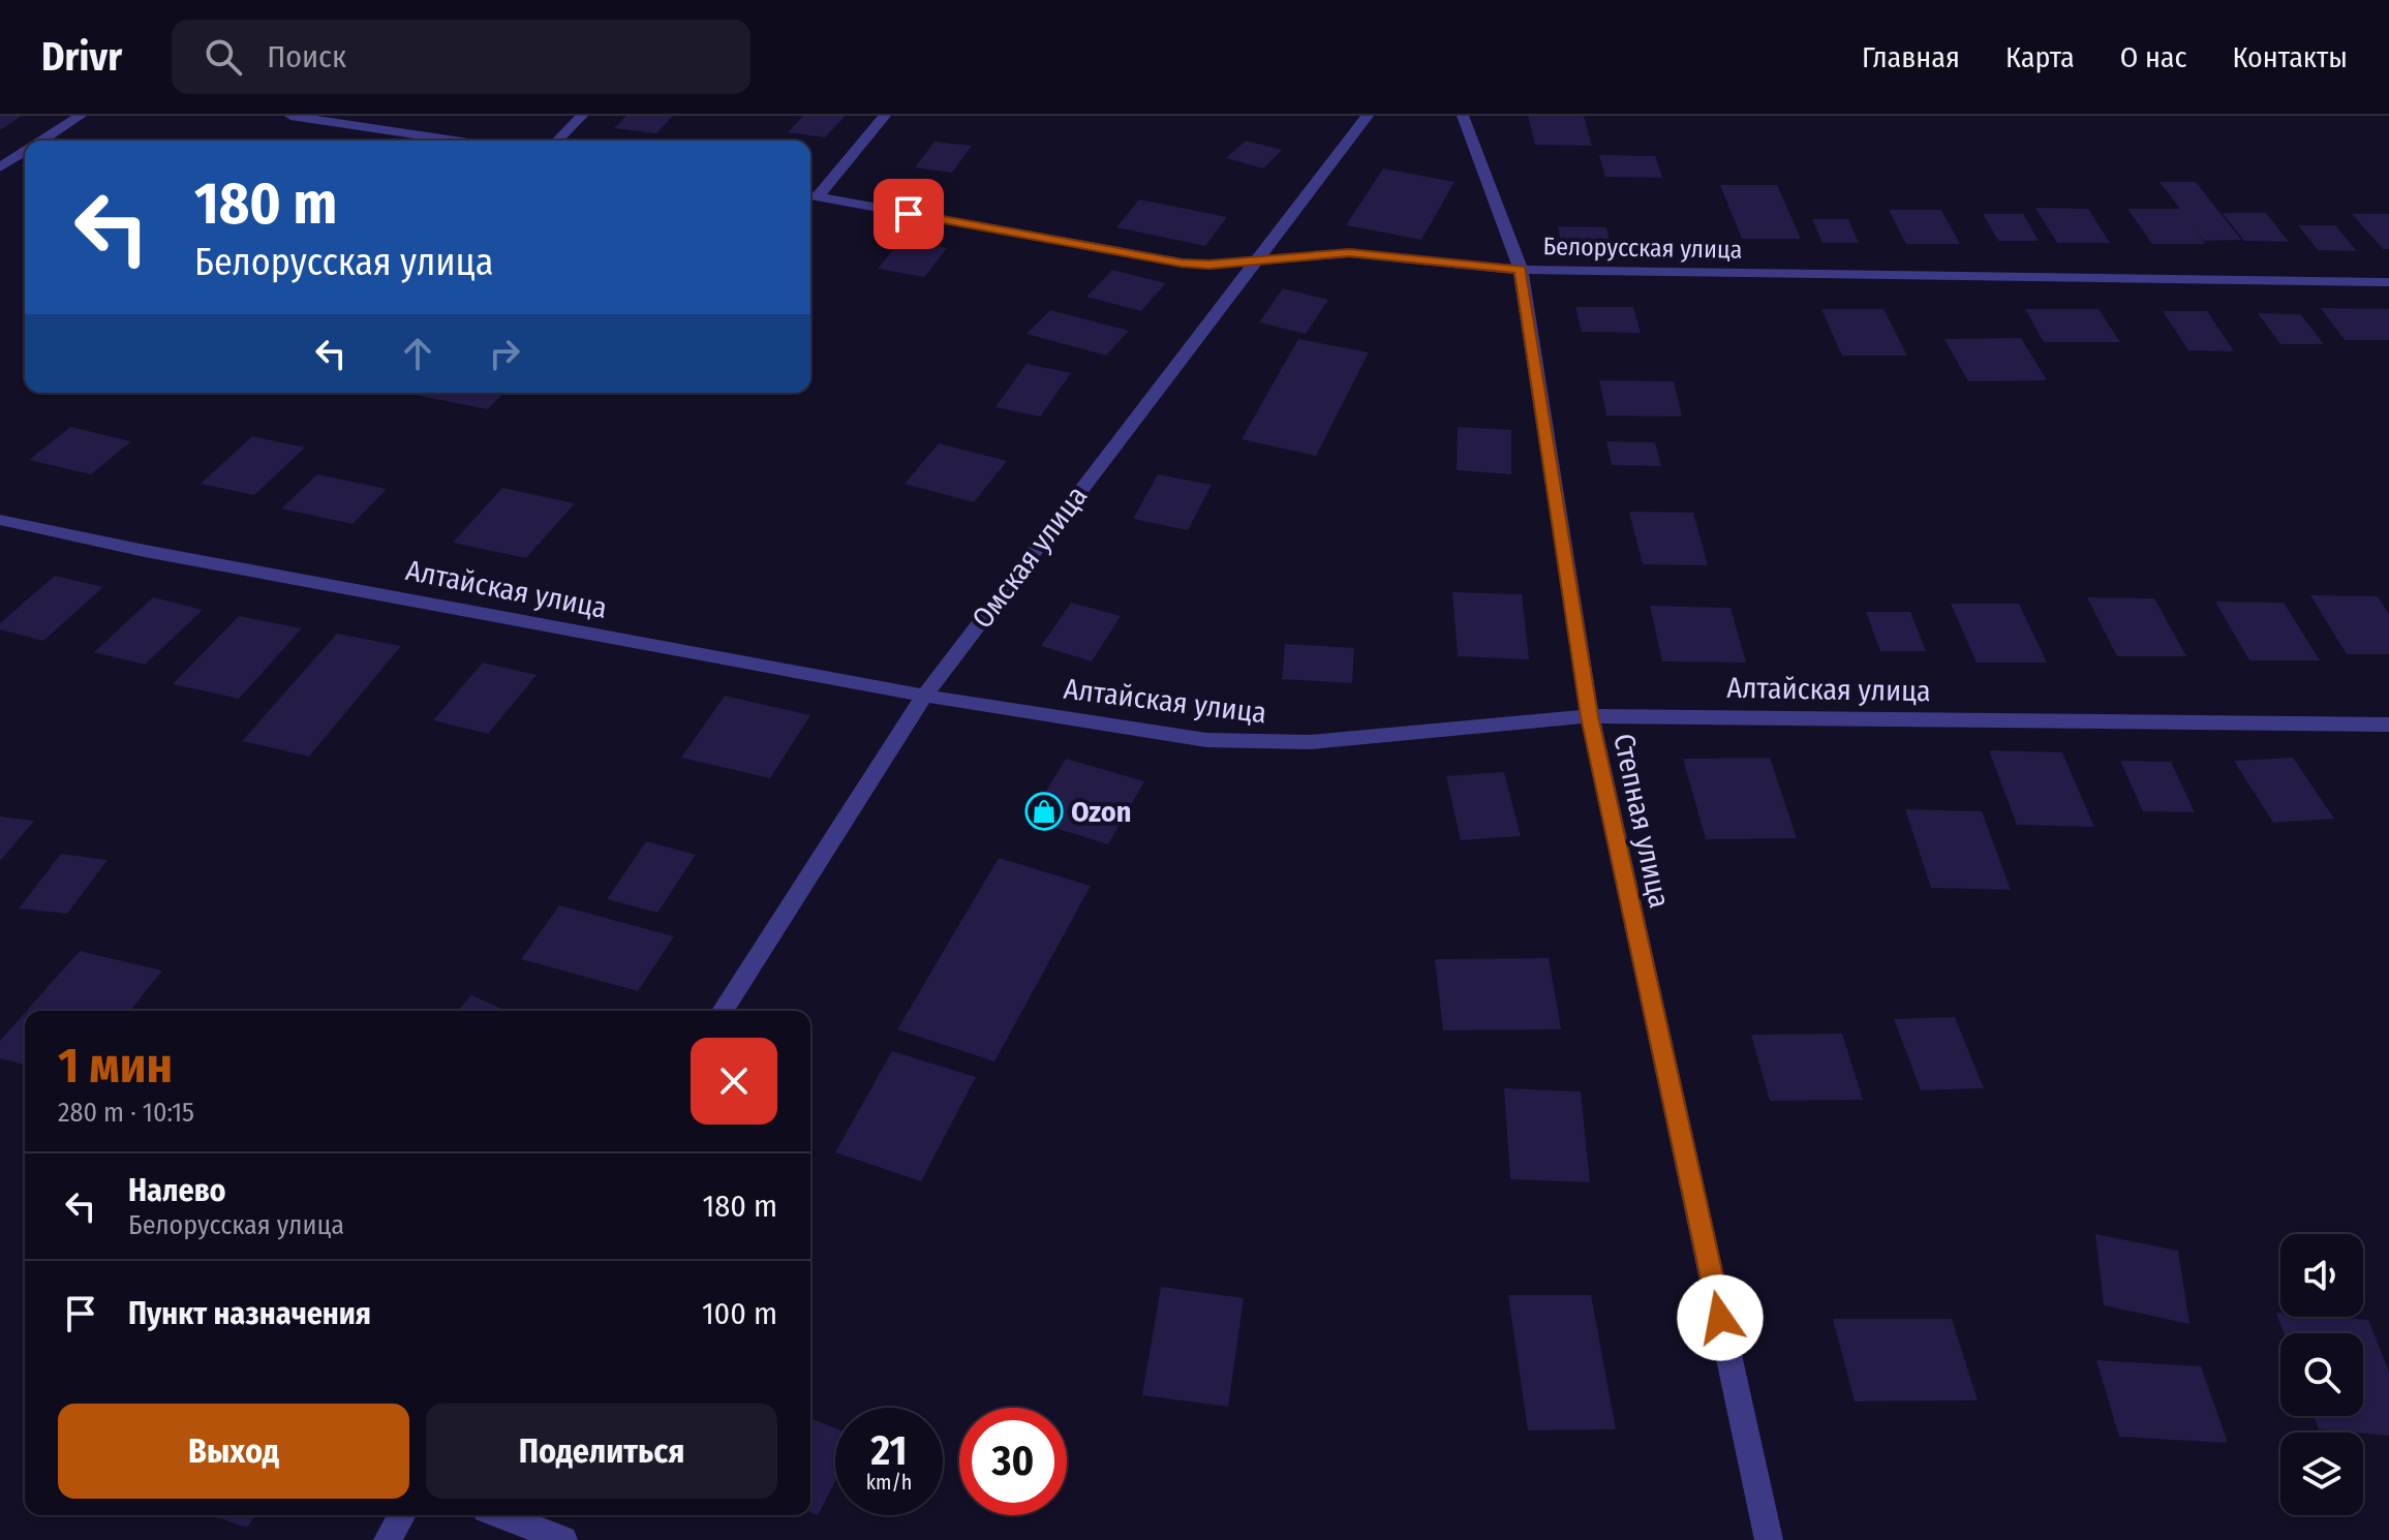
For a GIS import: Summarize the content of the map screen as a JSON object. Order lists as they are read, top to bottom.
{
  "streets": {
    "street": [
      "Белорусская улица",
      "Омская улица",
      "Алтайская улица",
      "Степная улица"
    ]
  },
  "crossings": [
    ["Белорусская улица", "Омская улица"],
    ["Белорусская улица", "Степная улица"],
    ["Омская улица", "Алтайская улица"],
    ["Алтайская улица", "Степная улица"]
  ],
  "places": {
    "shop": ["Ozon"]
  },
  "page": {
    "header": "Drivr",
    "search": "Поиск",
    "nav": [
      "Главная",
      "Карта",
      "О нас",
      "Контакты"
    ],
    "turn": ["180 m", "Белорусская улица"],
    "heading": ["1 мин", "280 m · 10:15"],
    "list": [
      {
        "name": "Налево",
        "note": "Белорусская улица",
        "value": "180 m"
      },
      {
        "name": "Пункт назначения",
        "value": "100 m"
      }
    ],
    "buttons": ["Выход", "Поделиться"],
    "speed": "21 km/h",
    "limit": "30"
  }
}
